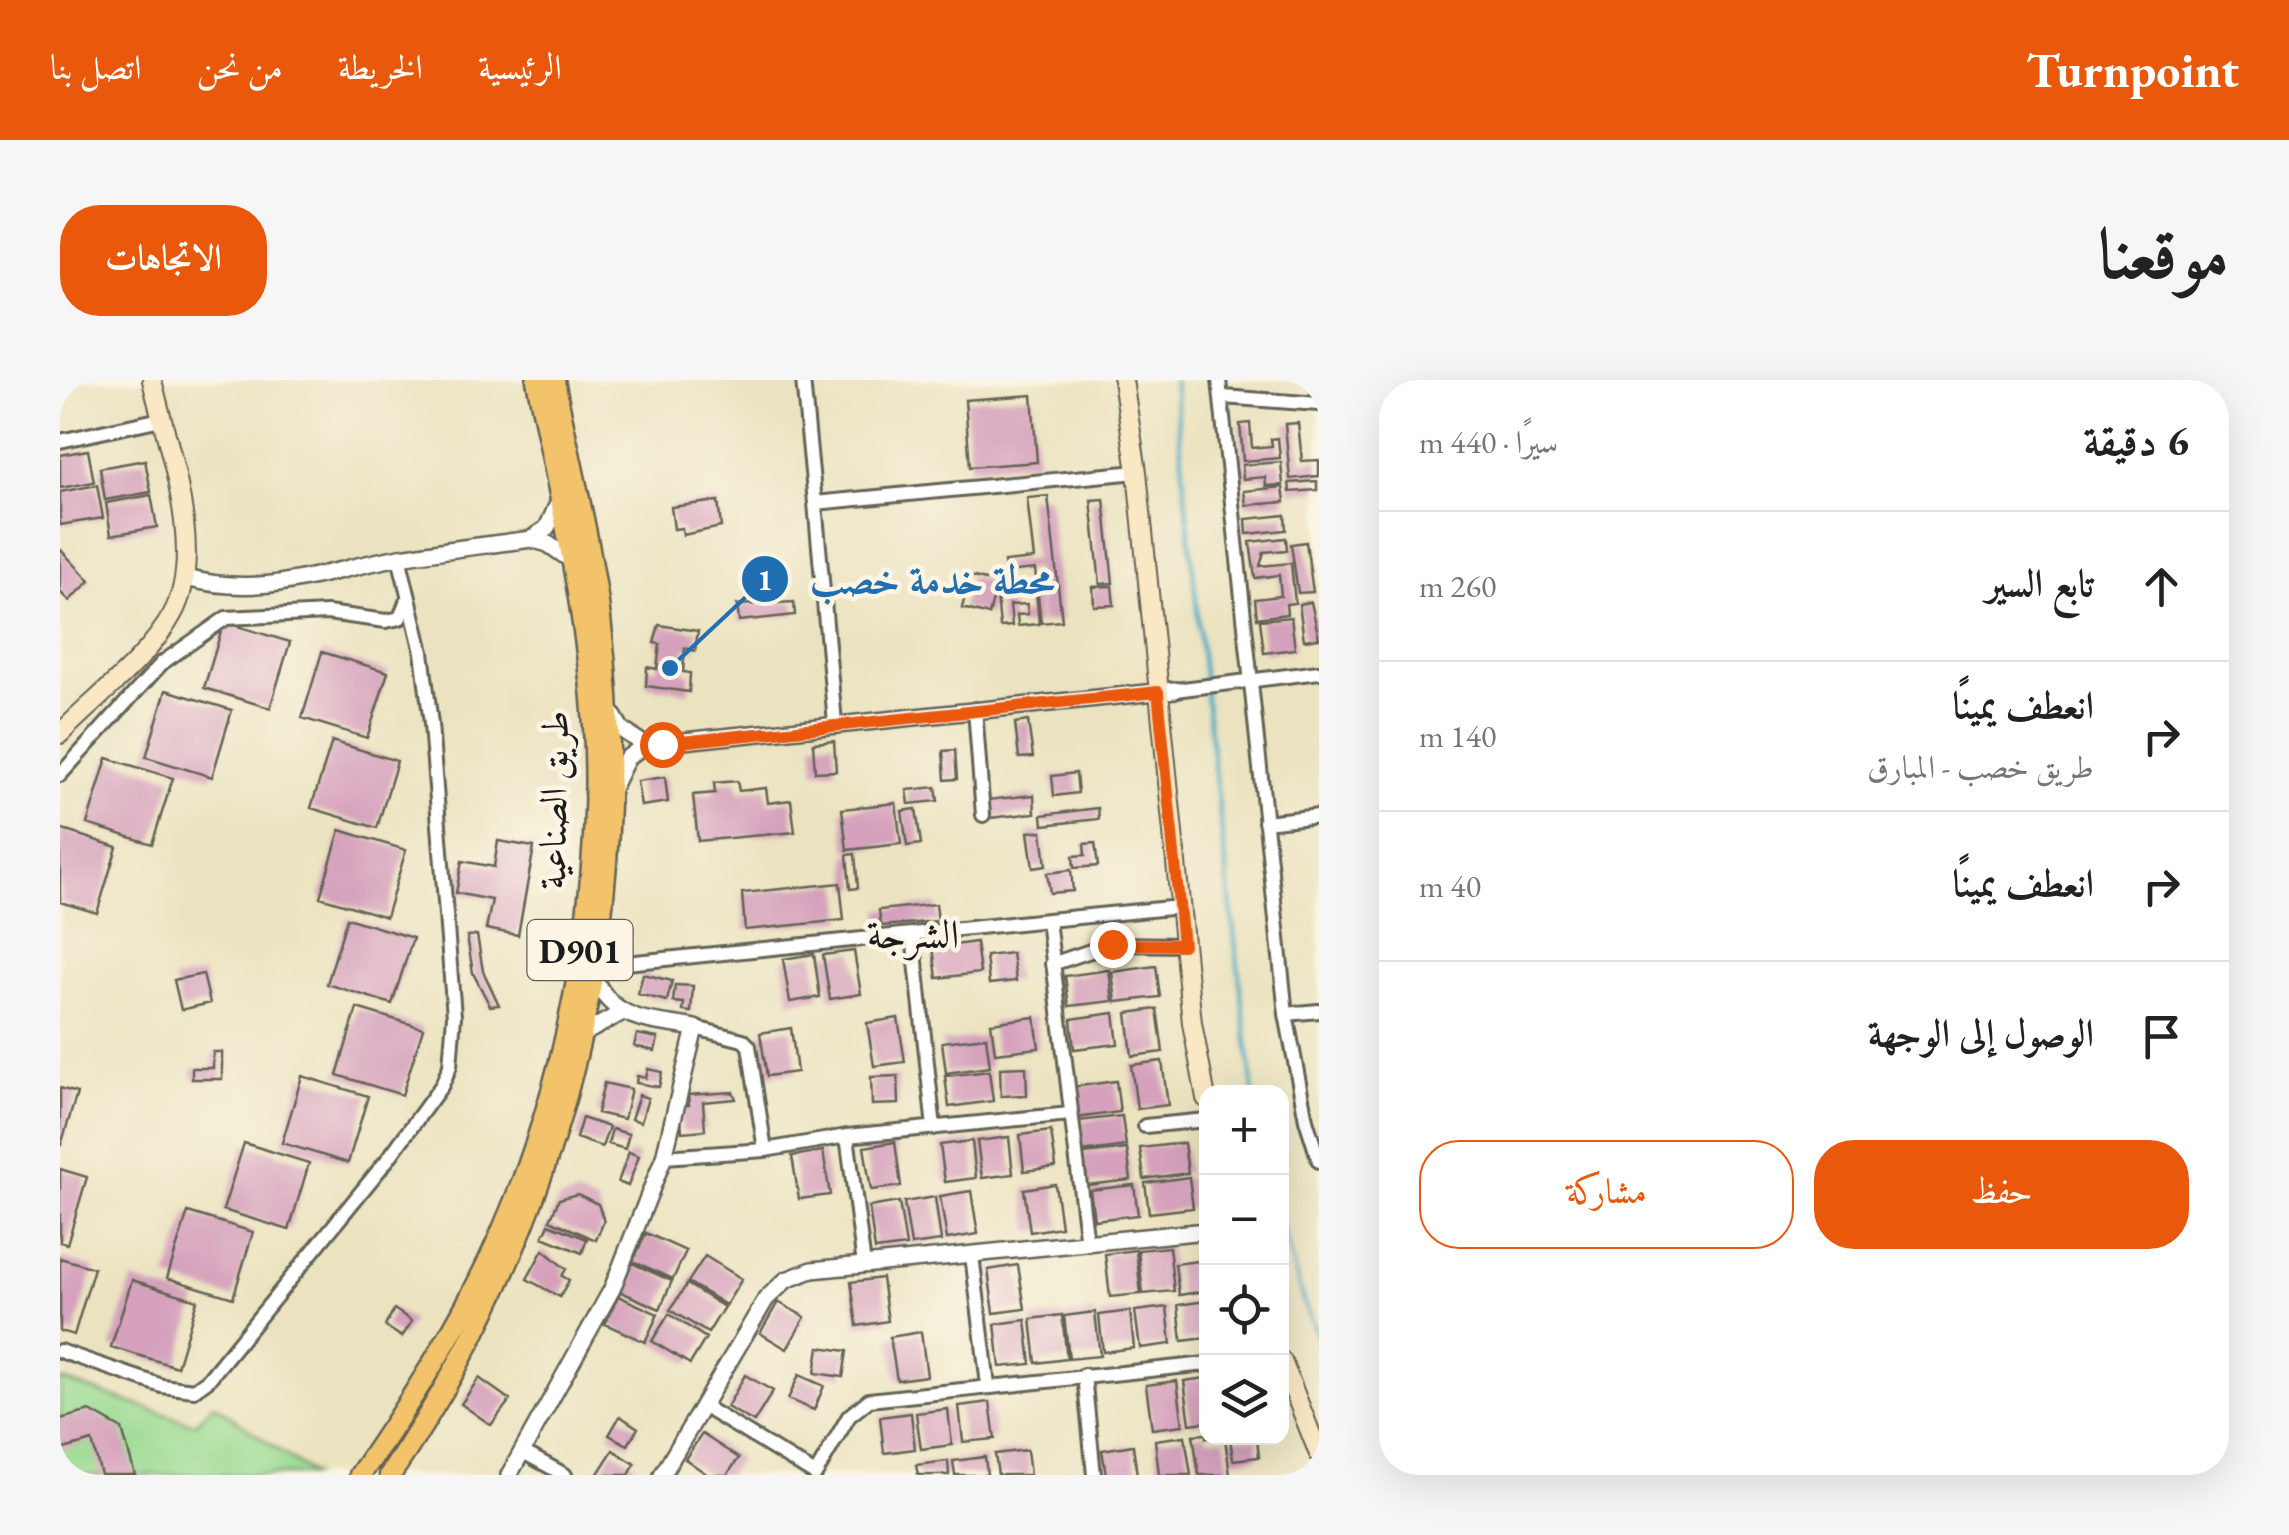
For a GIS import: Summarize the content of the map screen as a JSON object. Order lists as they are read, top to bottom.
{
  "streets": {
    "highway": ["طريق الصناعية", "D901"]
  },
  "districts": ["الشرجة"],
  "places": ["محطة خدمة خصب"],
  "page": {
    "header": "Turnpoint",
    "nav": [
      "الرئيسية",
      "الخريطة",
      "من نحن",
      "اتصل بنا"
    ],
    "title": "موقعنا",
    "buttons": [
      "الاتجاهات",
      ["حفظ", "مشاركة"]
    ],
    "heading": ["6 دقيقة", "سيرًا · 440 m"],
    "list": [
      ["تابع السير", "260 m"],
      ["انعطف يمينًا", "طريق خصب - المبارق", "140 m"],
      ["انعطف يمينًا", "40 m"],
      "الوصول إلى الوجهة"
    ],
    "map_buttons": ["+", "−"]
  }
}
